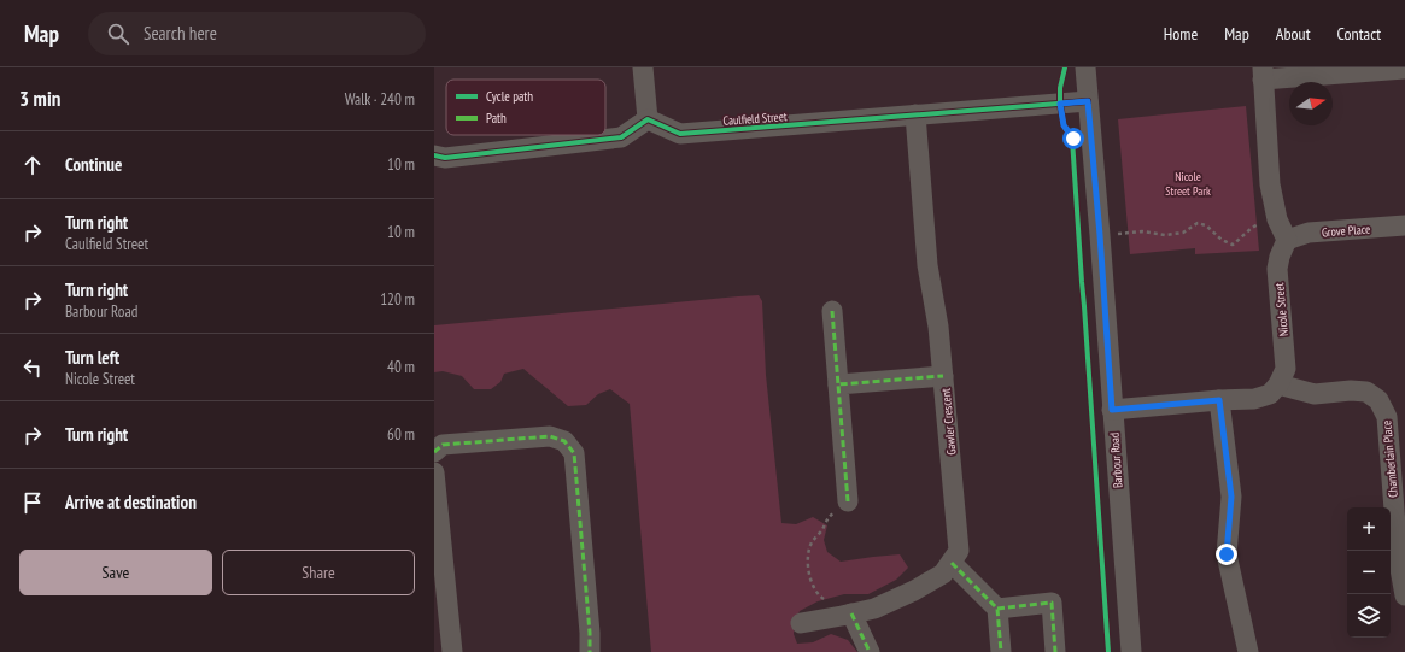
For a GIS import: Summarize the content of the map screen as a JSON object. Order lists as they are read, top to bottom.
{
  "streets": {
    "street": [
      "Caulfield Street",
      "Grove Place",
      "Nicole Street",
      "Gawler Crescent",
      "Chamberlain Place",
      "Barbour Road"
    ]
  },
  "crossings": [
    ["Caulfield Street", "Gawler Crescent"],
    ["Caulfield Street", "Barbour Road"],
    ["Grove Place", "Nicole Street"],
    ["Nicole Street", "Chamberlain Place"]
  ],
  "parks": ["Nicole Street Park"],
  "legend": ["Cycle path", "Path"],
  "north": "right",
  "page": {
    "header": "Map",
    "search": "Search here",
    "nav": [
      "Home",
      "Map",
      "About",
      "Contact"
    ],
    "heading": ["3 min", "Walk · 240 m"],
    "list": [
      ["Continue", "10 m"],
      ["Turn right", "Caulfield Street", "10 m"],
      ["Turn right", "Barbour Road", "120 m"],
      ["Turn left", "Nicole Street", "40 m"],
      ["Turn right", "60 m"],
      "Arrive at destination"
    ],
    "map_buttons": ["+", "−"],
    "buttons": ["Save", "Share"]
  }
}
